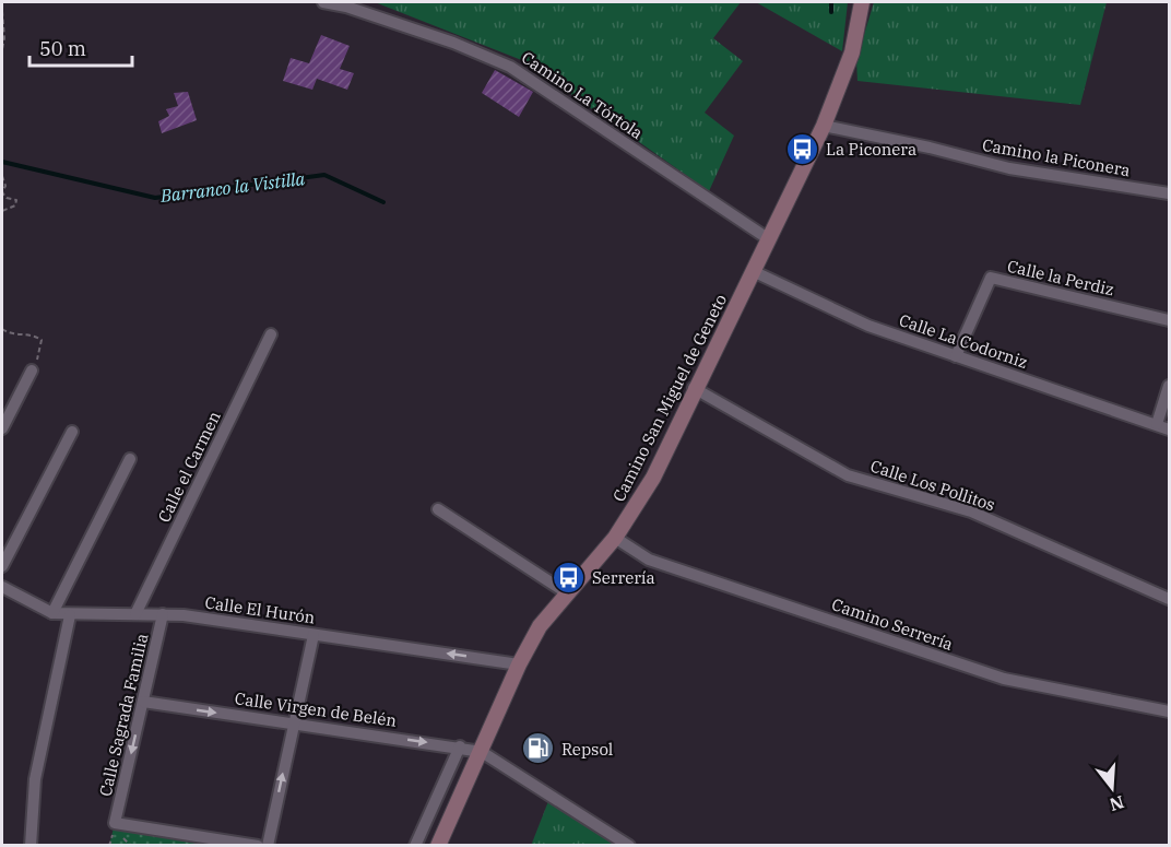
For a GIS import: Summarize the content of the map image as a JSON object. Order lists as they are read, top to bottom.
{
  "streets": {
    "main road": ["Camino San Miguel de Geneto"],
    "street": [
      "Camino La Tórtola",
      "Camino la Piconera",
      "Calle la Perdiz",
      "Calle La Codorniz",
      "Calle el Carmen",
      "Calle Los Pollitos",
      "Calle El Hurón",
      "Camino Serrería",
      "Calle Virgen de Belén",
      "Calle Sagrada Familia"
    ]
  },
  "crossings": [
    ["Camino La Tórtola", "Camino San Miguel de Geneto"],
    ["Camino la Piconera", "Camino San Miguel de Geneto"],
    ["Calle la Perdiz", "Calle La Codorniz"],
    ["Calle La Codorniz", "Camino San Miguel de Geneto"],
    ["Camino San Miguel de Geneto", "Calle Los Pollitos"],
    ["Camino San Miguel de Geneto", "Calle El Hurón"],
    ["Camino San Miguel de Geneto", "Camino Serrería"],
    ["Camino San Miguel de Geneto", "Calle Virgen de Belén"],
    ["Calle el Carmen", "Calle El Hurón"],
    ["Calle El Hurón", "Calle Sagrada Familia"],
    ["Calle Virgen de Belén", "Calle Sagrada Familia"]
  ],
  "one_way": ["Calle El Hurón", "Calle Virgen de Belén"],
  "water": ["Barranco la Vistilla"],
  "places": {
    "bus stop": ["La Piconera", "Serrería"],
    "fuel station": ["Repsol"]
  },
  "scale_bar": "50 m",
  "north": "bottom"
}
